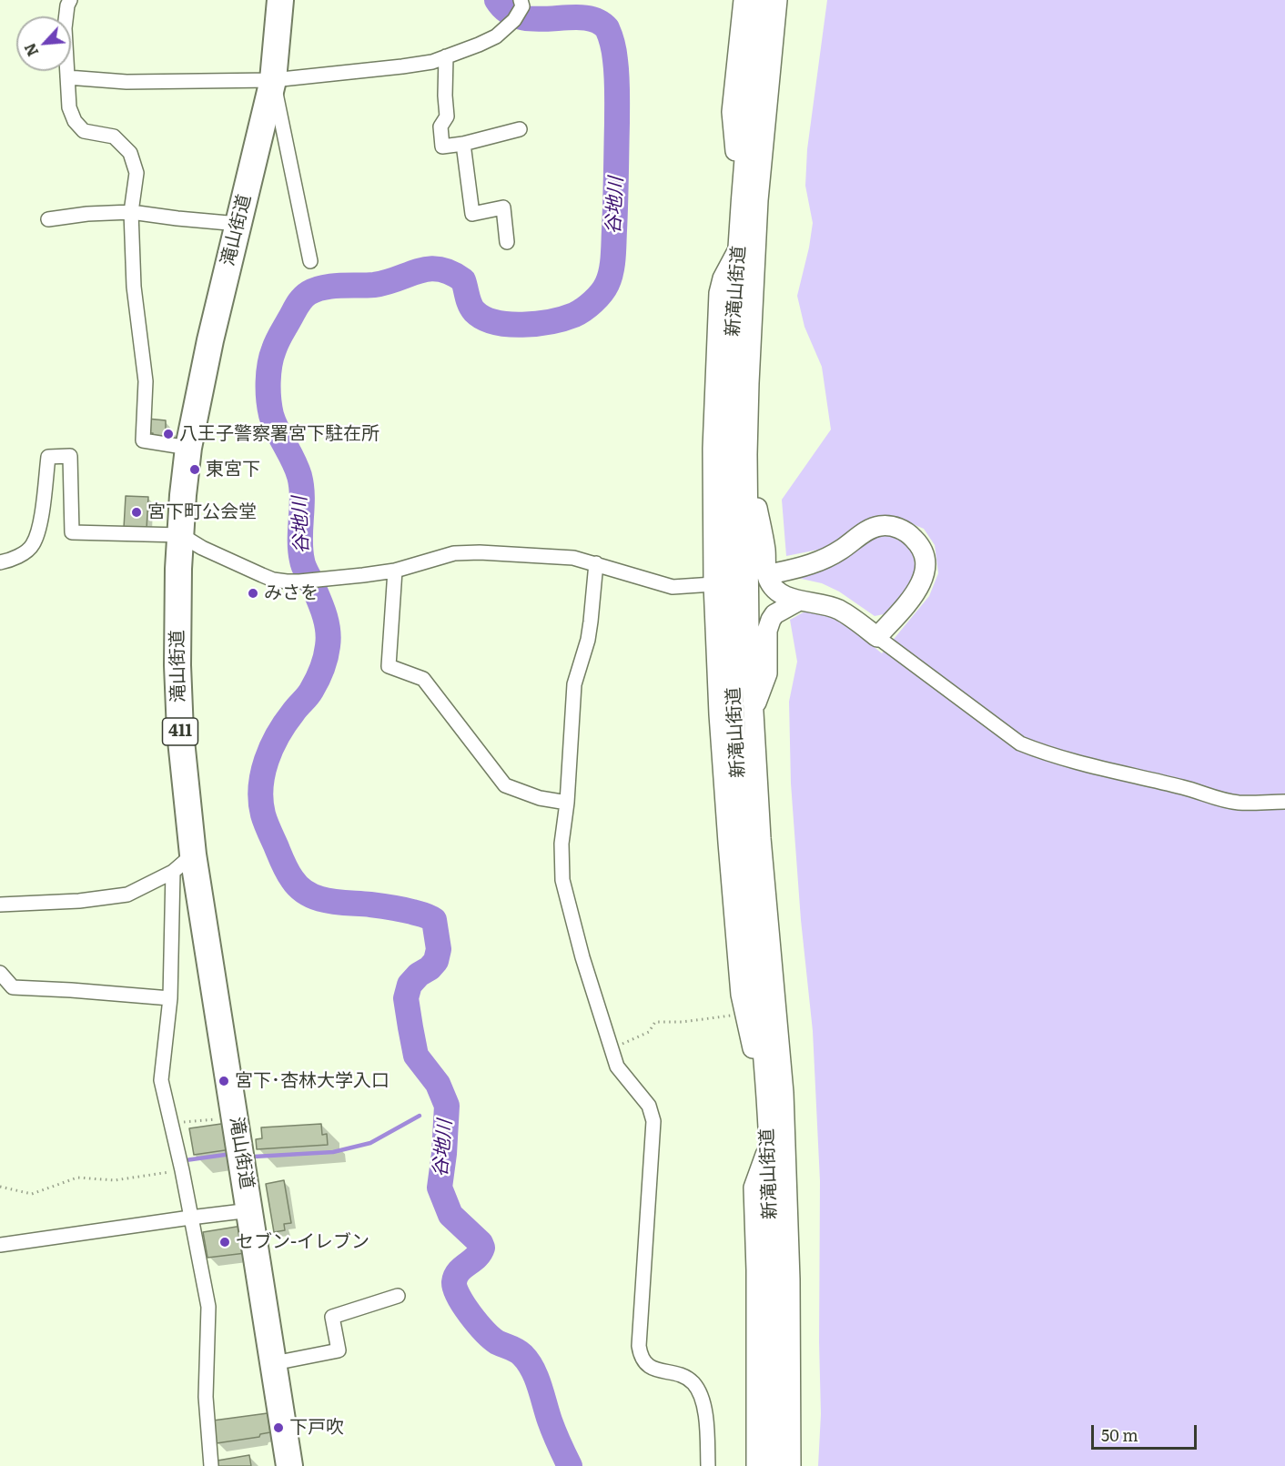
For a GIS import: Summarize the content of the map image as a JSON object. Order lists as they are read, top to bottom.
{
  "streets": {
    "highway": ["滝山街道", "411"],
    "main road": ["新滝山街道"]
  },
  "water": ["谷地川"],
  "places": [
    "八王子警察署宮下駐在所",
    "東宮下",
    "宮下町公会堂",
    "みさを",
    "宮下･杏林大学入口",
    "セブン-イレブン",
    "下戸吹"
  ],
  "scale_bar": "50 m",
  "north": "bottom left"
}
